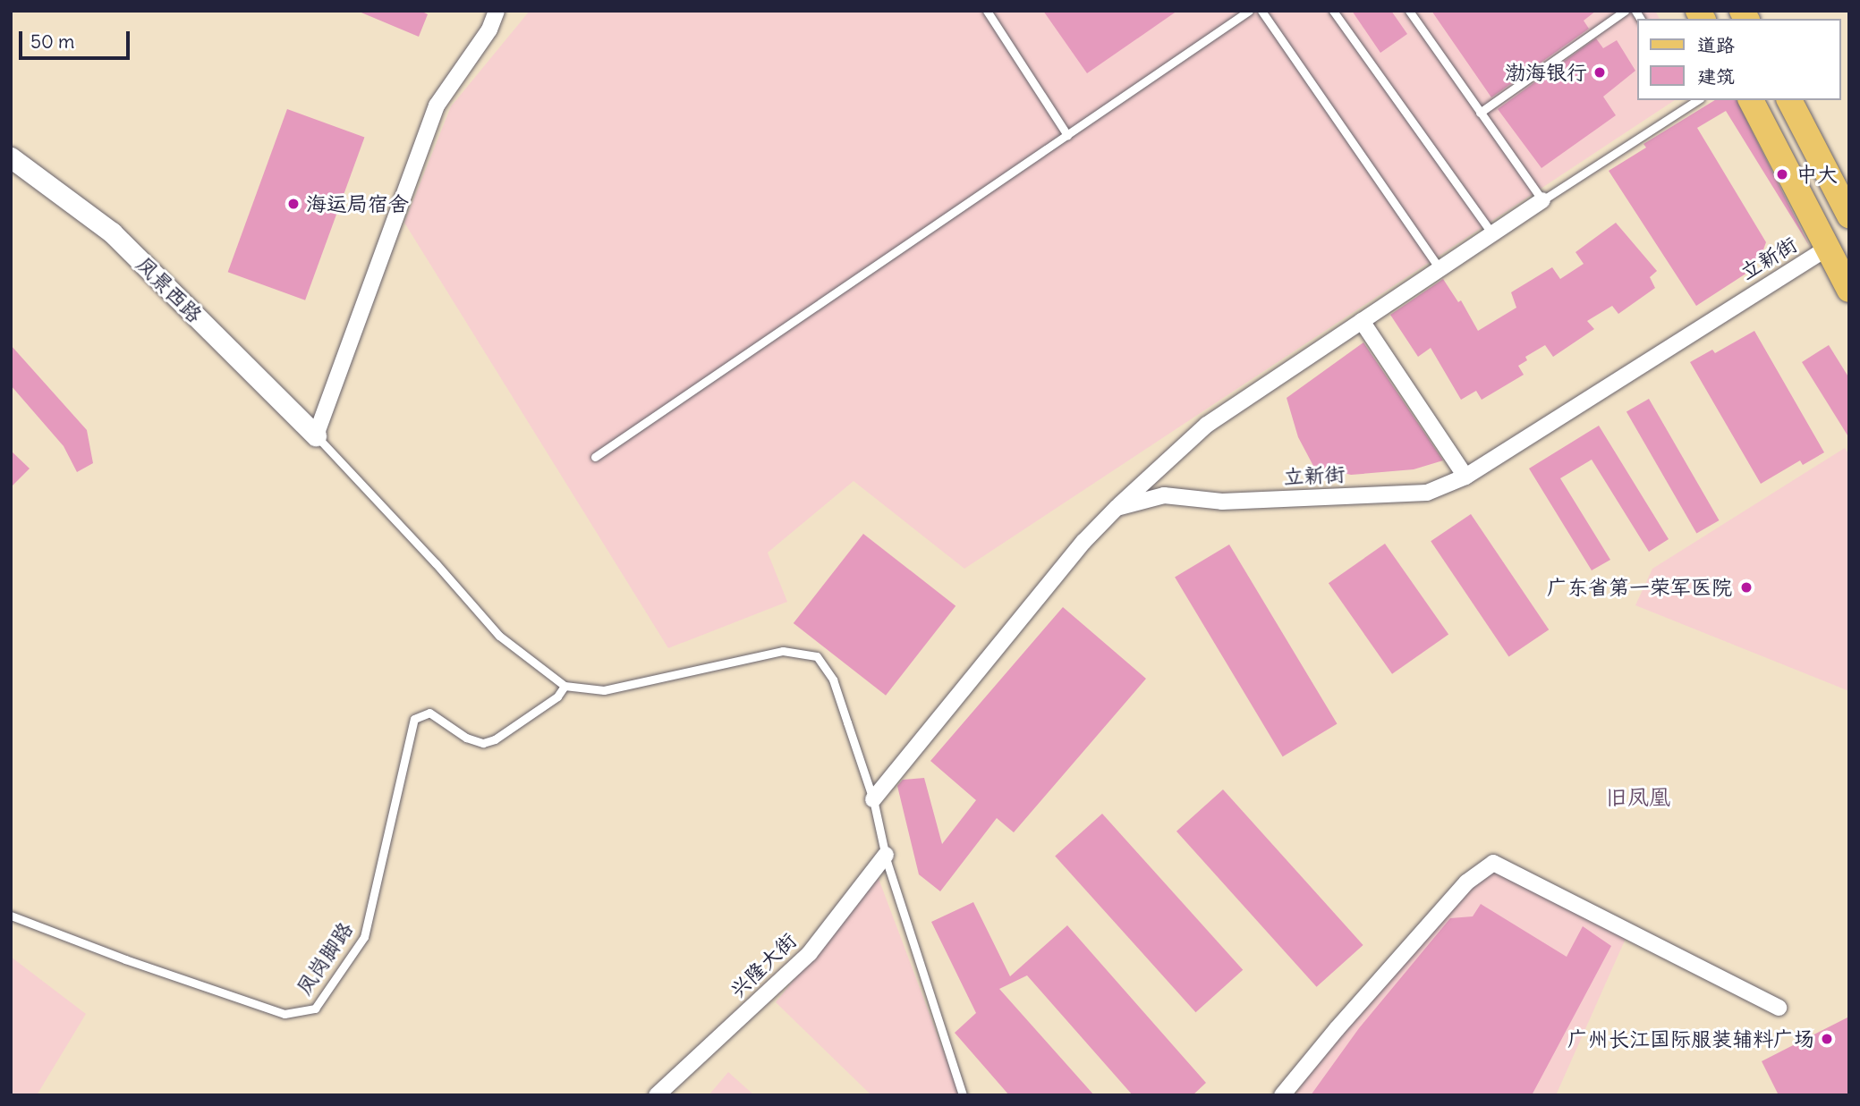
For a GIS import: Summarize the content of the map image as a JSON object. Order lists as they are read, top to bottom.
{
  "streets": {
    "street": ["立新街", "凤景西路", "兴隆大街"],
    "lane": ["凤岗脚路"]
  },
  "districts": ["旧凤凰"],
  "places": [
    "渤海银行",
    "中大",
    "海运局宿舍",
    "广东省第一荣军医院",
    "广州长江国际服装辅料广场"
  ],
  "legend": ["道路", "建筑"],
  "scale_bar": "50 m"
}
